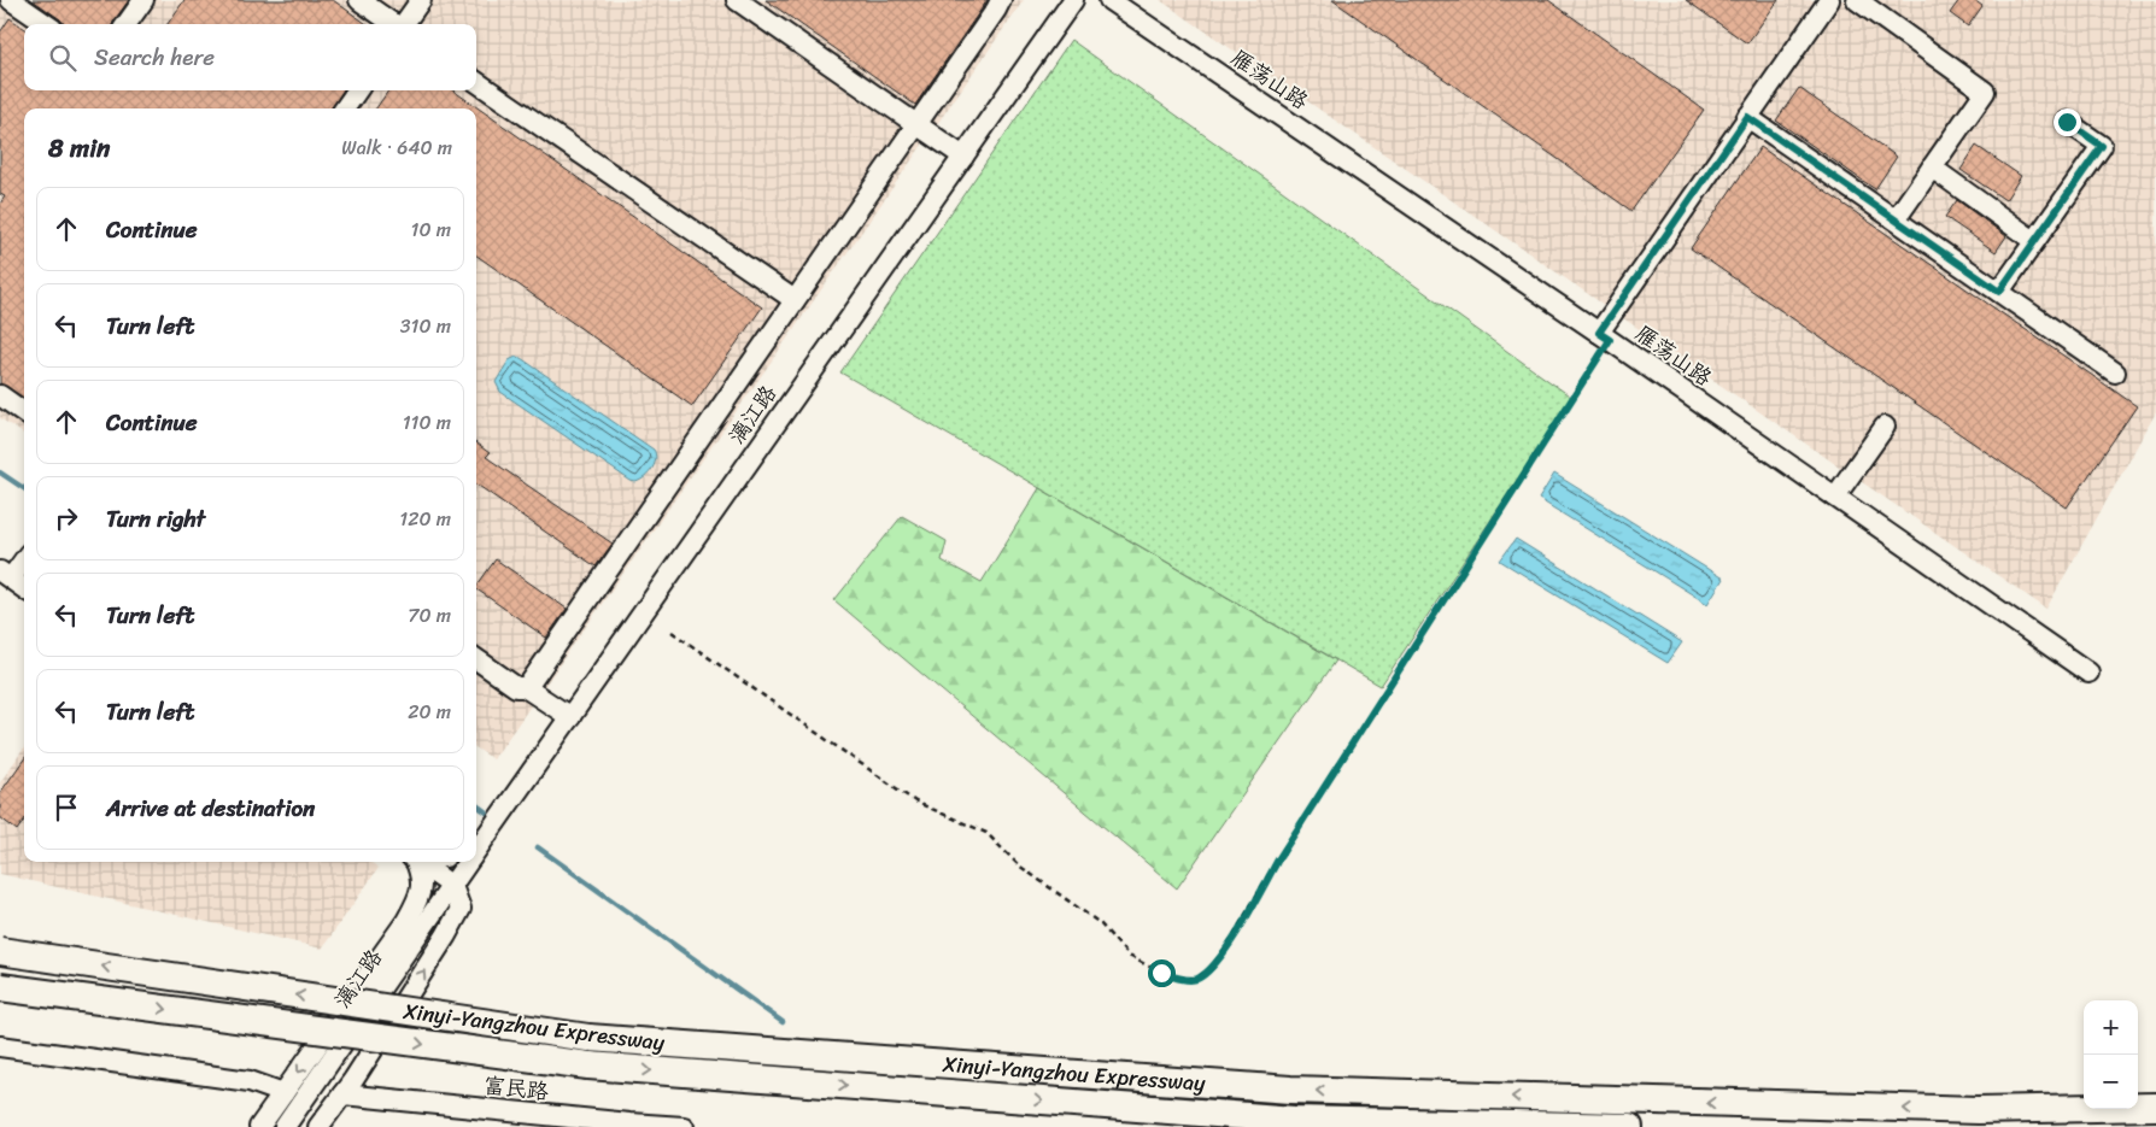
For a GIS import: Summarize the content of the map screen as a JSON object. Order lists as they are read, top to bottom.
{
  "streets": {
    "highway": ["Xinyi-Yangzhou Expressway"],
    "street": ["雁荡山路", "漓江路", "富民路"]
  },
  "page": {
    "search": "Search here",
    "heading": ["8 min", "Walk · 640 m"],
    "list": [
      ["Continue", "10 m"],
      ["Turn left", "310 m"],
      ["Continue", "110 m"],
      ["Turn right", "120 m"],
      ["Turn left", "70 m"],
      ["Turn left", "20 m"],
      "Arrive at destination"
    ],
    "map_buttons": ["+", "−"]
  }
}
